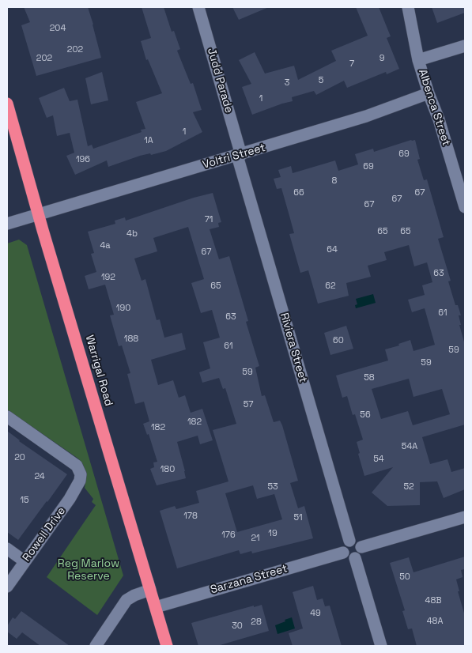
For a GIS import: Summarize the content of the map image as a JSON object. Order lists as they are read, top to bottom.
{
  "streets": {
    "highway": ["Warrigal Road"],
    "street": [
      "Judd Parade",
      "Albenca Street",
      "Voltri Street",
      "Riviera Street",
      "Rowell Drive",
      "Sarzana Street"
    ]
  },
  "crossings": [
    ["Judd Parade", "Voltri Street"],
    ["Judd Parade", "Riviera Street"],
    ["Albenca Street", "Voltri Street"],
    ["Voltri Street", "Riviera Street"],
    ["Voltri Street", "Warrigal Road"],
    ["Riviera Street", "Sarzana Street"],
    ["Warrigal Road", "Sarzana Street"]
  ],
  "parks": ["Reg Marlow Reserve"],
  "house_numbers": [
    "204",
    "202",
    "202",
    "9",
    "7",
    "5",
    "3",
    "1",
    "1",
    "1A",
    "69",
    "196",
    "69",
    "8",
    "66",
    "67",
    "67",
    "67",
    "71",
    "65",
    "65",
    "4b",
    "4a",
    "64",
    "67",
    "63",
    "192",
    "65",
    "62",
    "190",
    "61",
    "63",
    "188",
    "60",
    "61",
    "59",
    "59",
    "59",
    "58",
    "57",
    "56",
    "182",
    "182",
    "54A",
    "20",
    "54",
    "180",
    "24",
    "53",
    "52",
    "15",
    "178",
    "51",
    "19",
    "176",
    "21",
    "50",
    "48B",
    "49",
    "48A",
    "28",
    "30"
  ]
}
